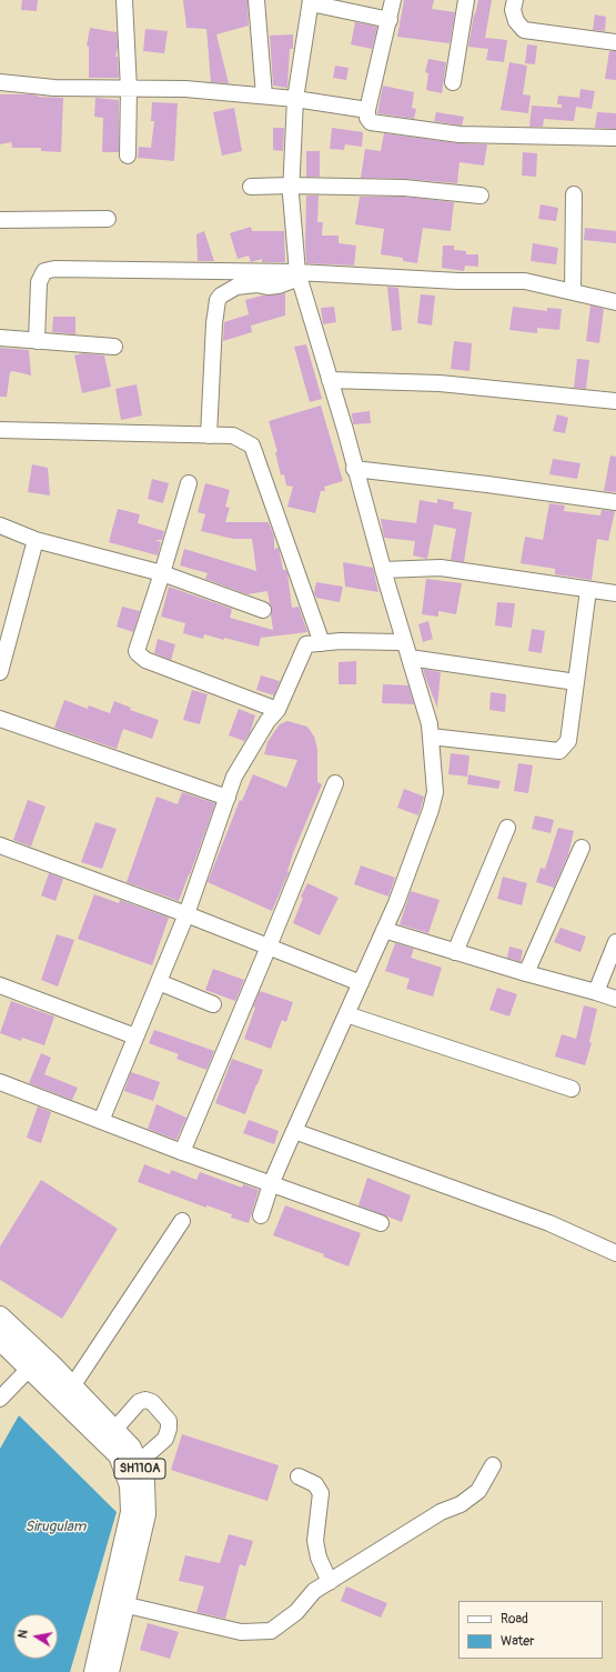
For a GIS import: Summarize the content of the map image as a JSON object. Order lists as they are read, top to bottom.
{
  "streets": {
    "main road": ["SH110A"]
  },
  "water": ["Sirugulam"],
  "legend": ["Road", "Water"],
  "north": "left"
}
